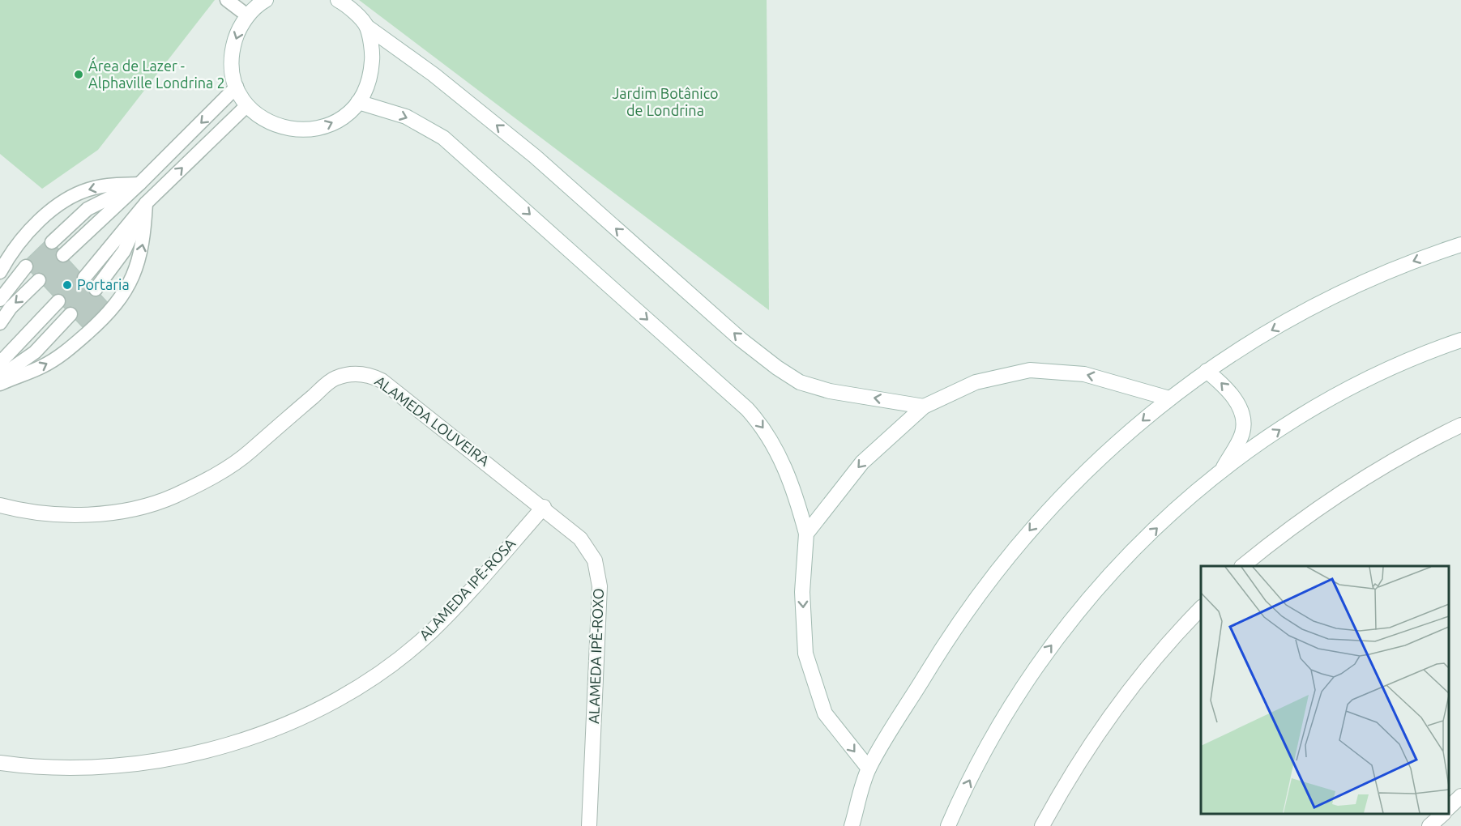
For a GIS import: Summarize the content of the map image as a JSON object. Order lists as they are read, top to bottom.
{
  "streets": {
    "street": ["ALAMEDA LOUVEIRA", "ALAMEDA IPÊ-ROSA", "ALAMEDA IPÊ-ROXO"]
  },
  "crossings": [
    ["ALAMEDA LOUVEIRA", "ALAMEDA IPÊ-ROSA"],
    ["ALAMEDA LOUVEIRA", "ALAMEDA IPÊ-ROXO"],
    ["ALAMEDA IPÊ-ROSA", "ALAMEDA IPÊ-ROXO"]
  ],
  "parks": ["Jardim Botânico de Londrina"],
  "places": ["Área de Lazer - Alphaville Londrina 2", "Portaria"]
}
